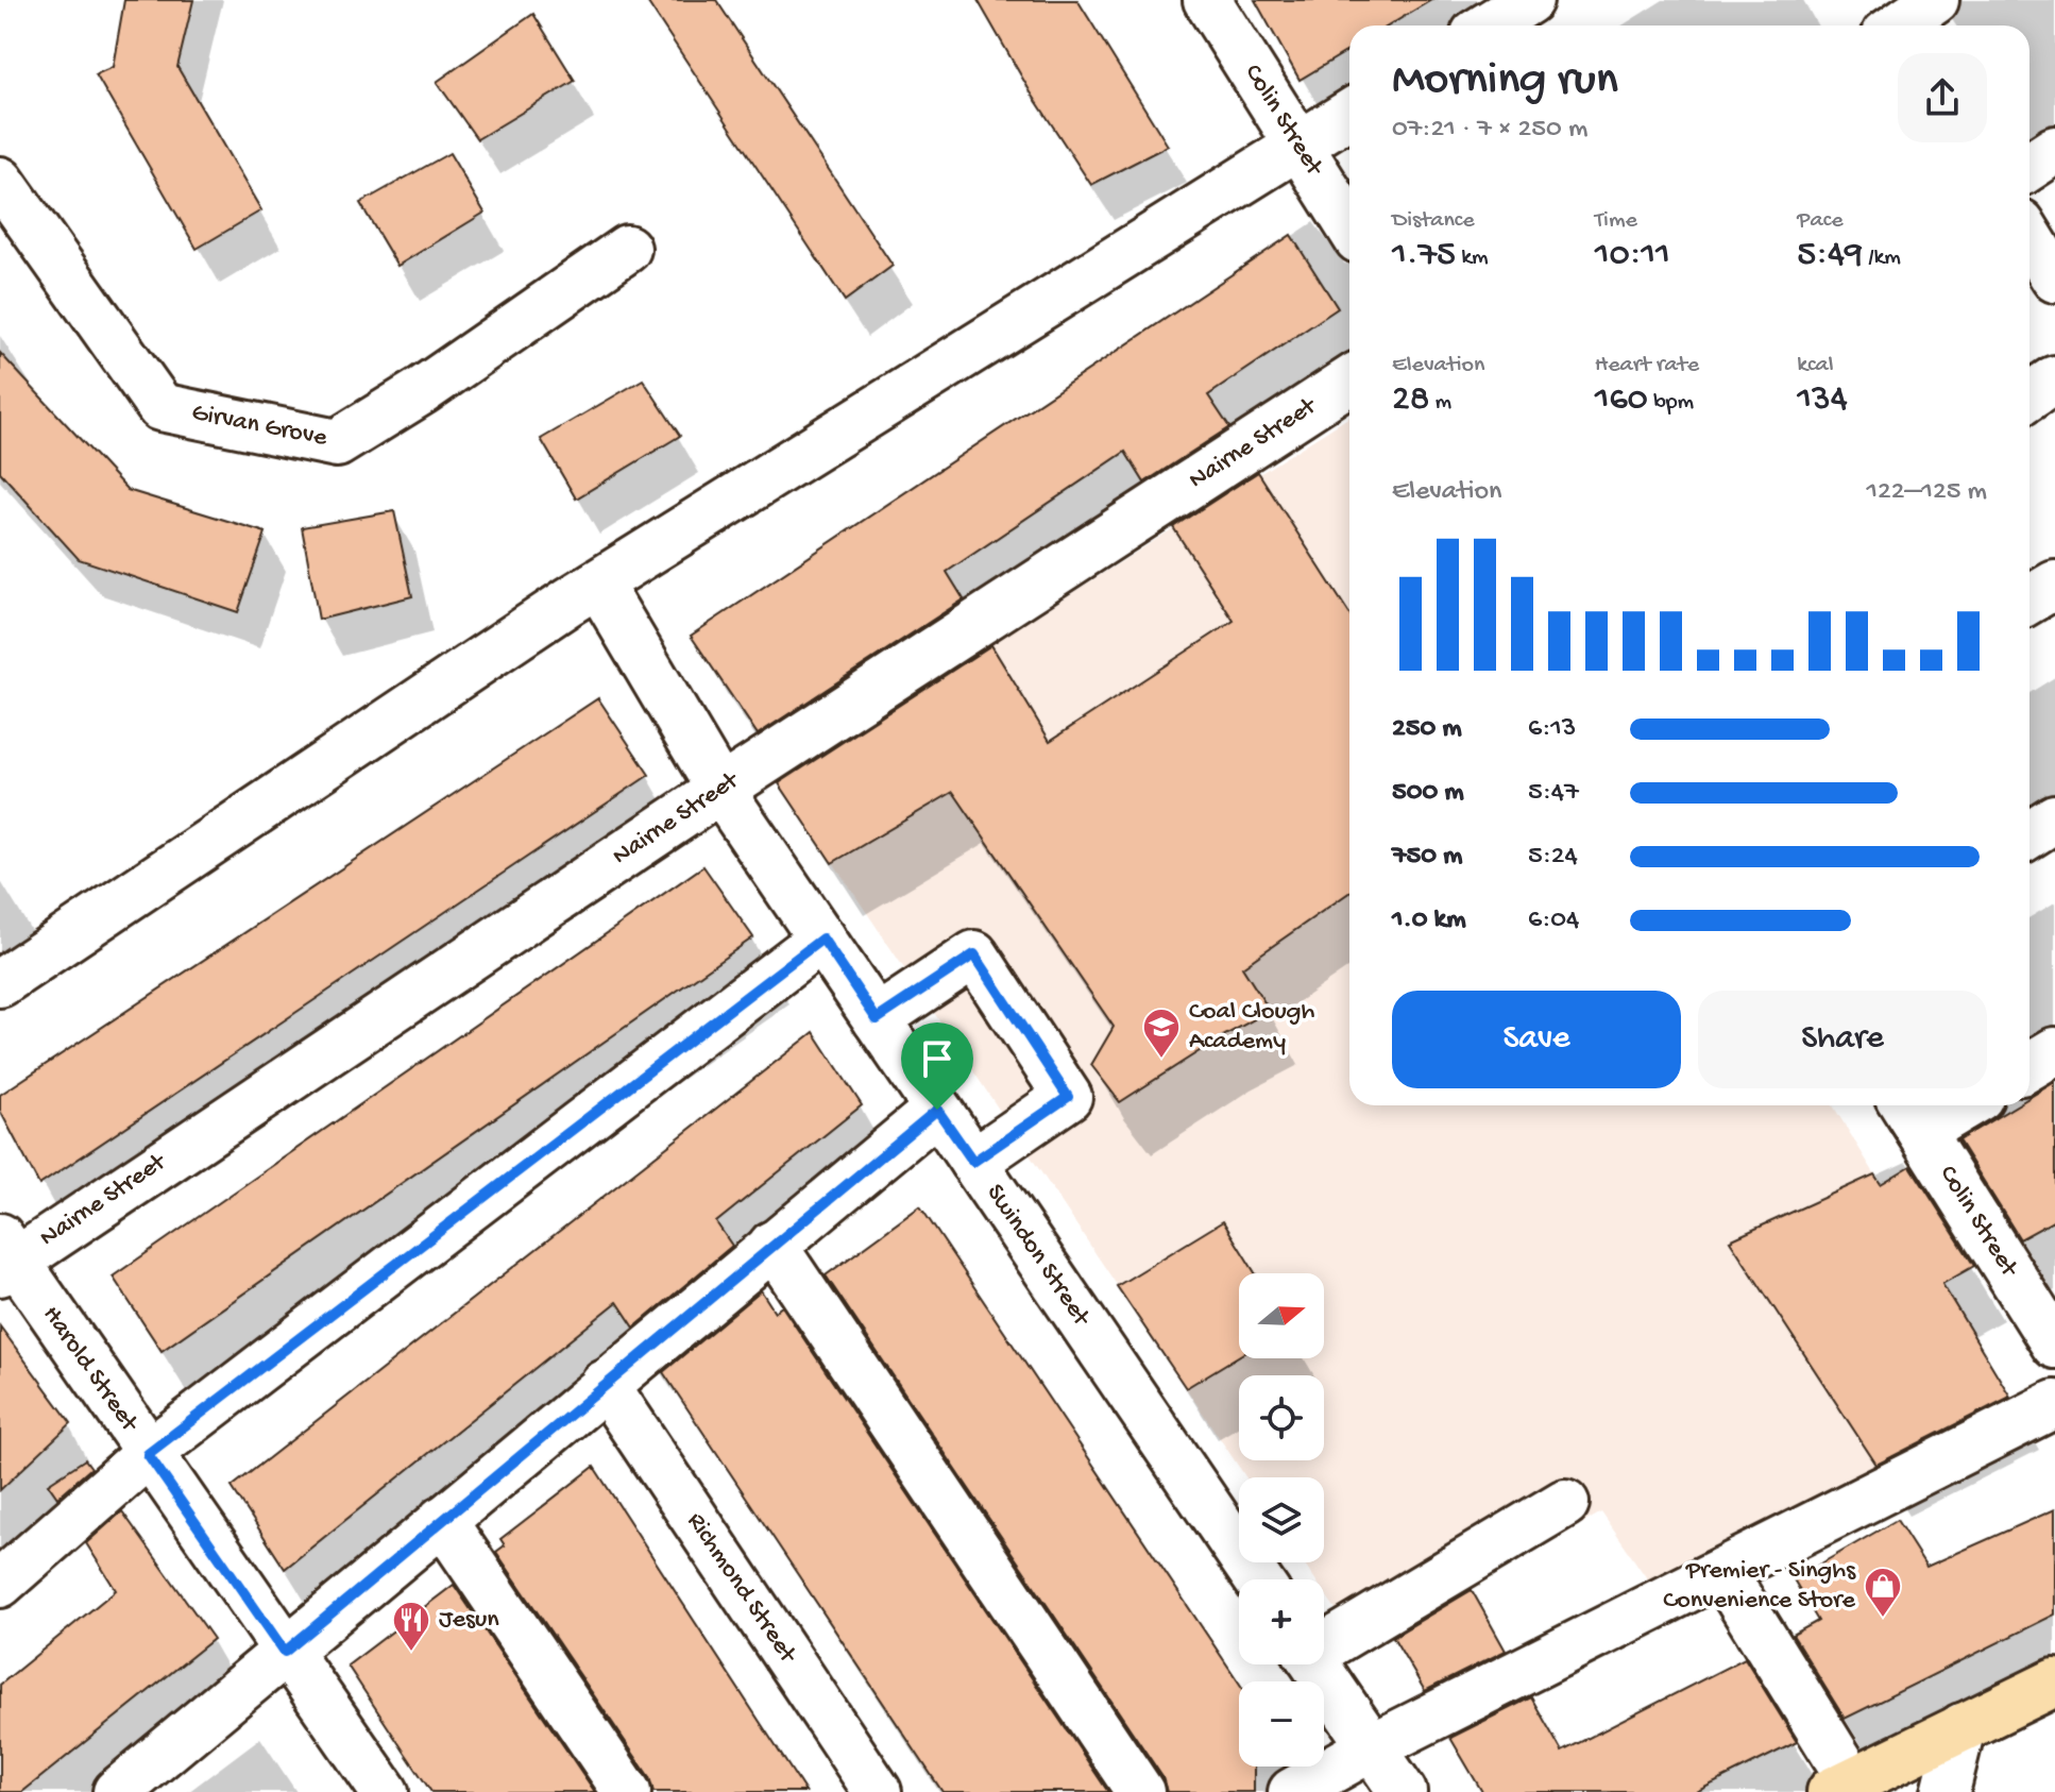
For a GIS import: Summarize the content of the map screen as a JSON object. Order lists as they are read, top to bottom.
{
  "streets": {
    "street": [
      "Colin Street",
      "Girvan Grove",
      "Nairne Street",
      "Swindon Street",
      "Harold Street",
      "Richmond Street"
    ]
  },
  "crossings": [
    ["Nairne Street", "Swindon Street"],
    ["Nairne Street", "Harold Street"]
  ],
  "places": {
    "school or university": ["Coal Clough Academy"],
    "shop": ["Premier - Singhs Convenience Store"],
    "restaurant": ["Jesun"]
  },
  "north": "right",
  "page": {
    "heading": ["Morning run", "07:21 · 7 × 250 m"],
    "stats": [
      ["Distance", "1.75 km"],
      ["Time", "10:11"],
      ["Pace", "5:49 /km"],
      ["Elevation", "28 m"],
      ["Heart rate", "160 bpm"],
      ["kcal", "134"]
    ],
    "chart": ["Elevation", "122–125 m"],
    "list": [
      {
        "name": "250 m",
        "note": "6:13"
      },
      {
        "name": "500 m",
        "note": "5:47"
      },
      {
        "name": "750 m",
        "note": "5:24"
      },
      {
        "name": "1.0 km",
        "note": "6:04"
      }
    ],
    "buttons": ["Save", "Share"],
    "map_buttons": ["+", "−"]
  }
}
